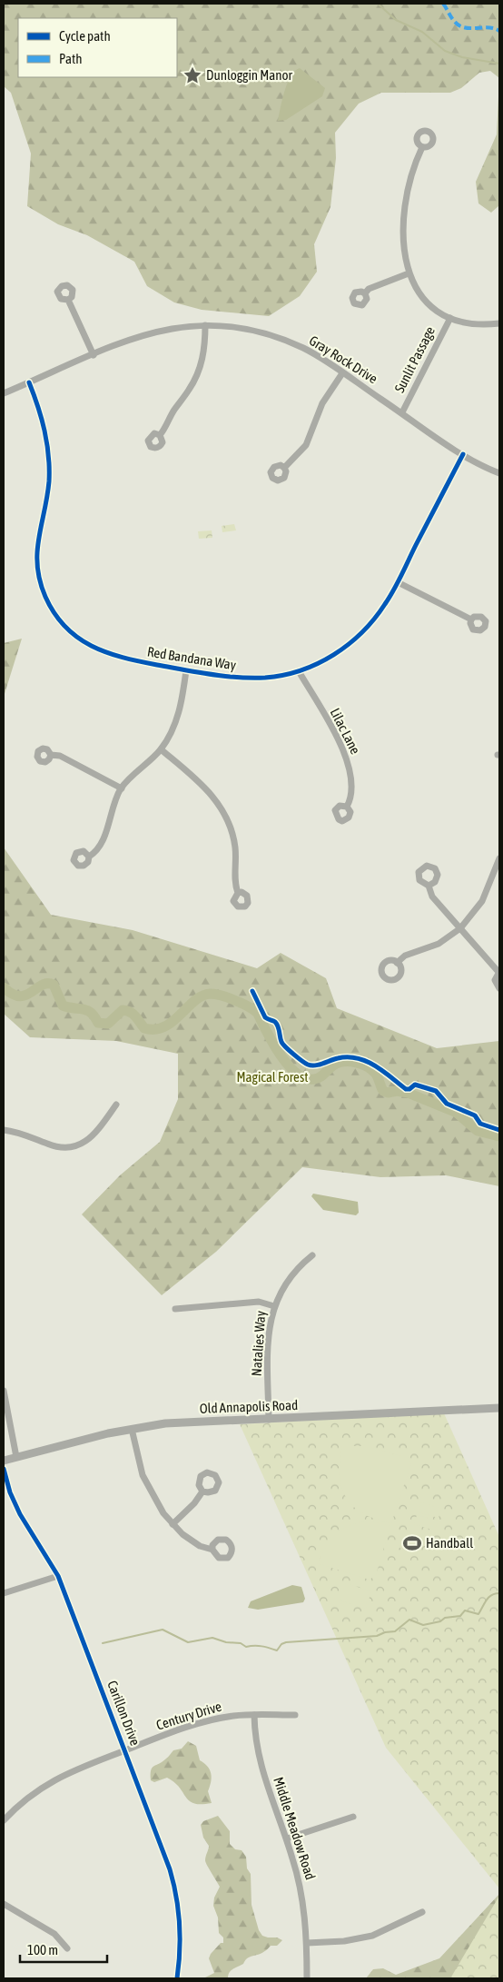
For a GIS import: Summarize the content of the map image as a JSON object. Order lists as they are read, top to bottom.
{
  "streets": {
    "street": [
      "Gray Rock Drive",
      "Sunlit Passage",
      "Red Bandana Way",
      "Lilac Lane",
      "Natalies Way",
      "Old Annapolis Road",
      "Carillon Drive",
      "Century Drive",
      "Middle Meadow Road"
    ]
  },
  "crossings": [
    ["Gray Rock Drive", "Sunlit Passage"],
    ["Gray Rock Drive", "Red Bandana Way"],
    ["Red Bandana Way", "Lilac Lane"],
    ["Natalies Way", "Old Annapolis Road"],
    ["Carillon Drive", "Century Drive"],
    ["Century Drive", "Middle Meadow Road"]
  ],
  "parks": ["Magical Forest"],
  "places": {
    "place": ["Dunloggin Manor"],
    "sports": ["Handball"]
  },
  "legend": ["Cycle path", "Path"],
  "scale_bar": "100 m"
}
